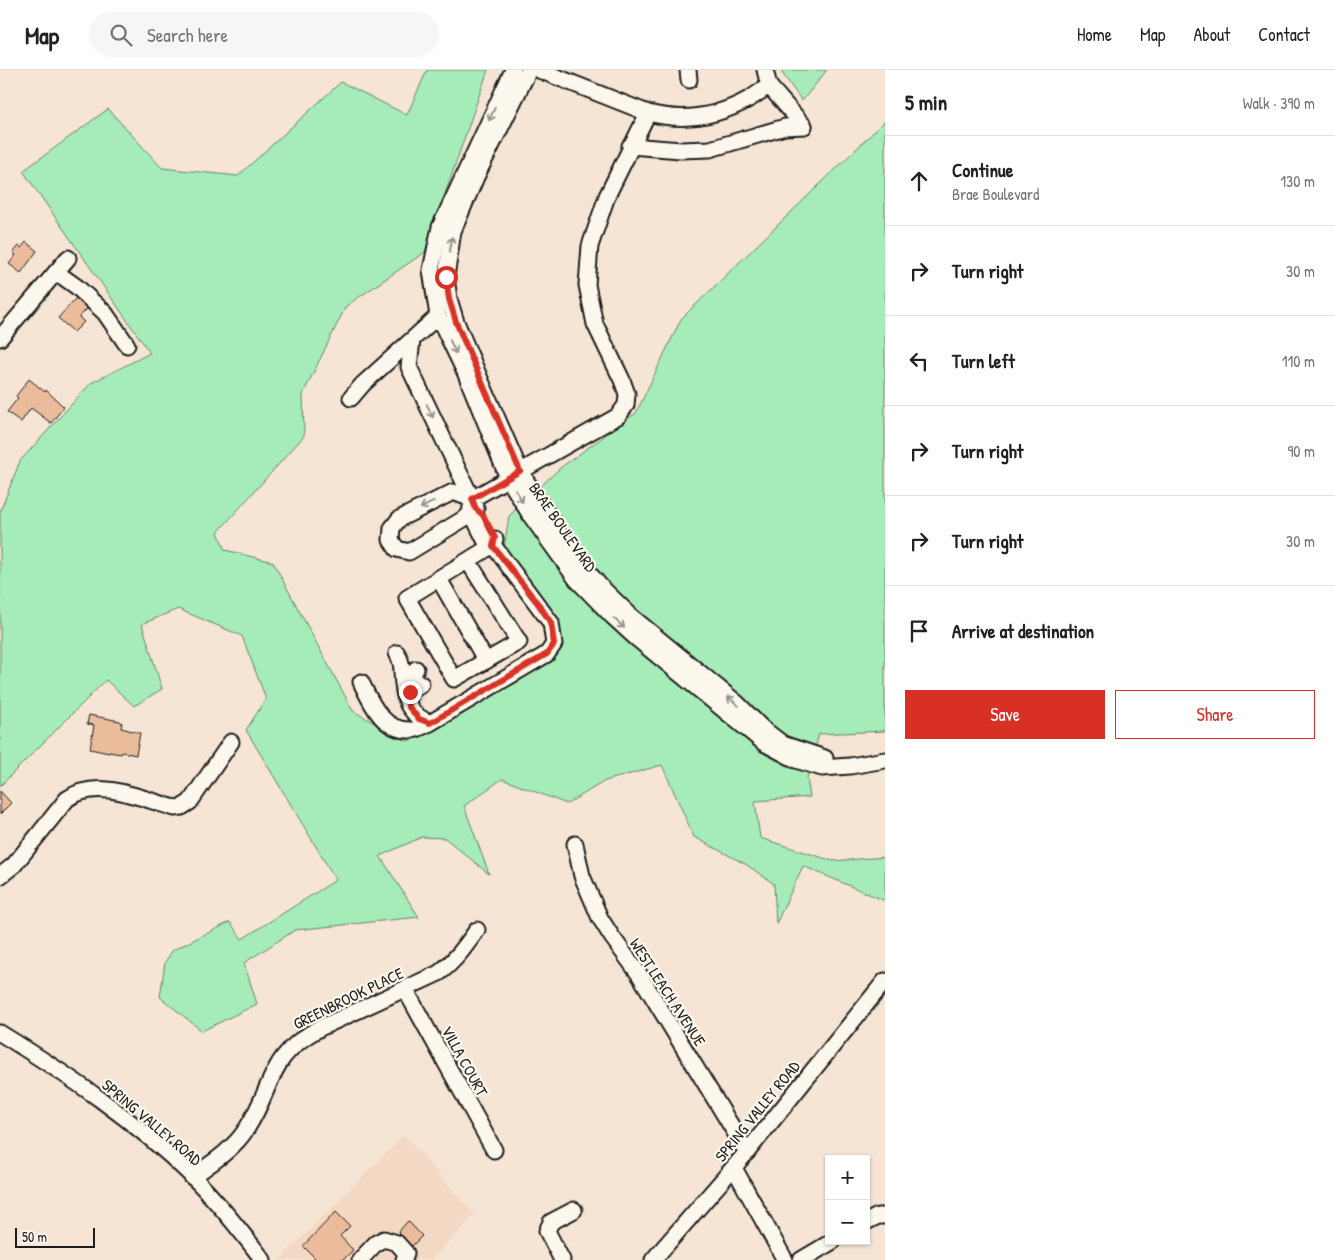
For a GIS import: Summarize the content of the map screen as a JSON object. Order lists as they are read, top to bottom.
{
  "streets": {
    "street": [
      "BRAE BOULEVARD",
      "WEST LEACH AVENUE",
      "GREENBROOK PLACE",
      "VILLA COURT",
      "SPRING VALLEY ROAD"
    ]
  },
  "crossings": [
    ["WEST LEACH AVENUE", "SPRING VALLEY ROAD"],
    ["GREENBROOK PLACE", "VILLA COURT"],
    ["GREENBROOK PLACE", "SPRING VALLEY ROAD"]
  ],
  "scale_bar": "50 m",
  "page": {
    "header": "Map",
    "search": "Search here",
    "nav": [
      "Home",
      "Map",
      "About",
      "Contact"
    ],
    "heading": ["5 min", "Walk · 390 m"],
    "list": [
      ["Continue", "Brae Boulevard", "130 m"],
      ["Turn right", "30 m"],
      ["Turn left", "110 m"],
      ["Turn right", "90 m"],
      ["Turn right", "30 m"],
      "Arrive at destination"
    ],
    "buttons": ["Save", "Share"],
    "map_buttons": ["+", "−"],
    "scale": "50 m"
  }
}
